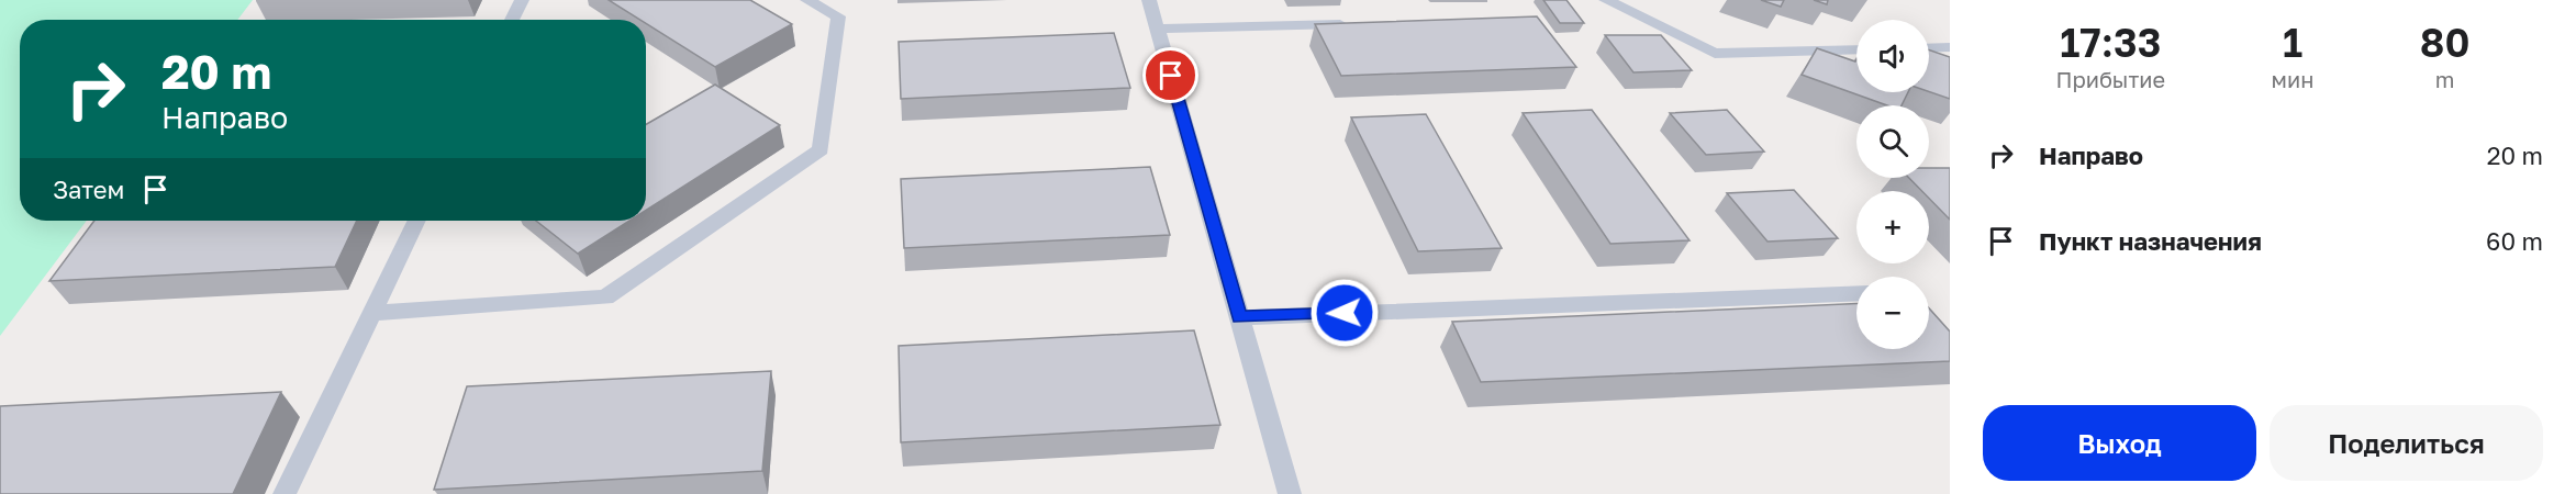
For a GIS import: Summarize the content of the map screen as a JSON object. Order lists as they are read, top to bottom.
{
  "page": {
    "eta": [
      "17:33",
      "Прибытие",
      "1",
      "мин",
      "80",
      "m"
    ],
    "map_buttons": ["+", "−"],
    "turn": ["20 m", "Направо"],
    "list": [
      {
        "name": "Направо",
        "value": "20 m"
      },
      {
        "name": "Пункт назначения",
        "value": "60 m"
      }
    ],
    "then": "Затем",
    "buttons": ["Выход", "Поделиться"]
  }
}
